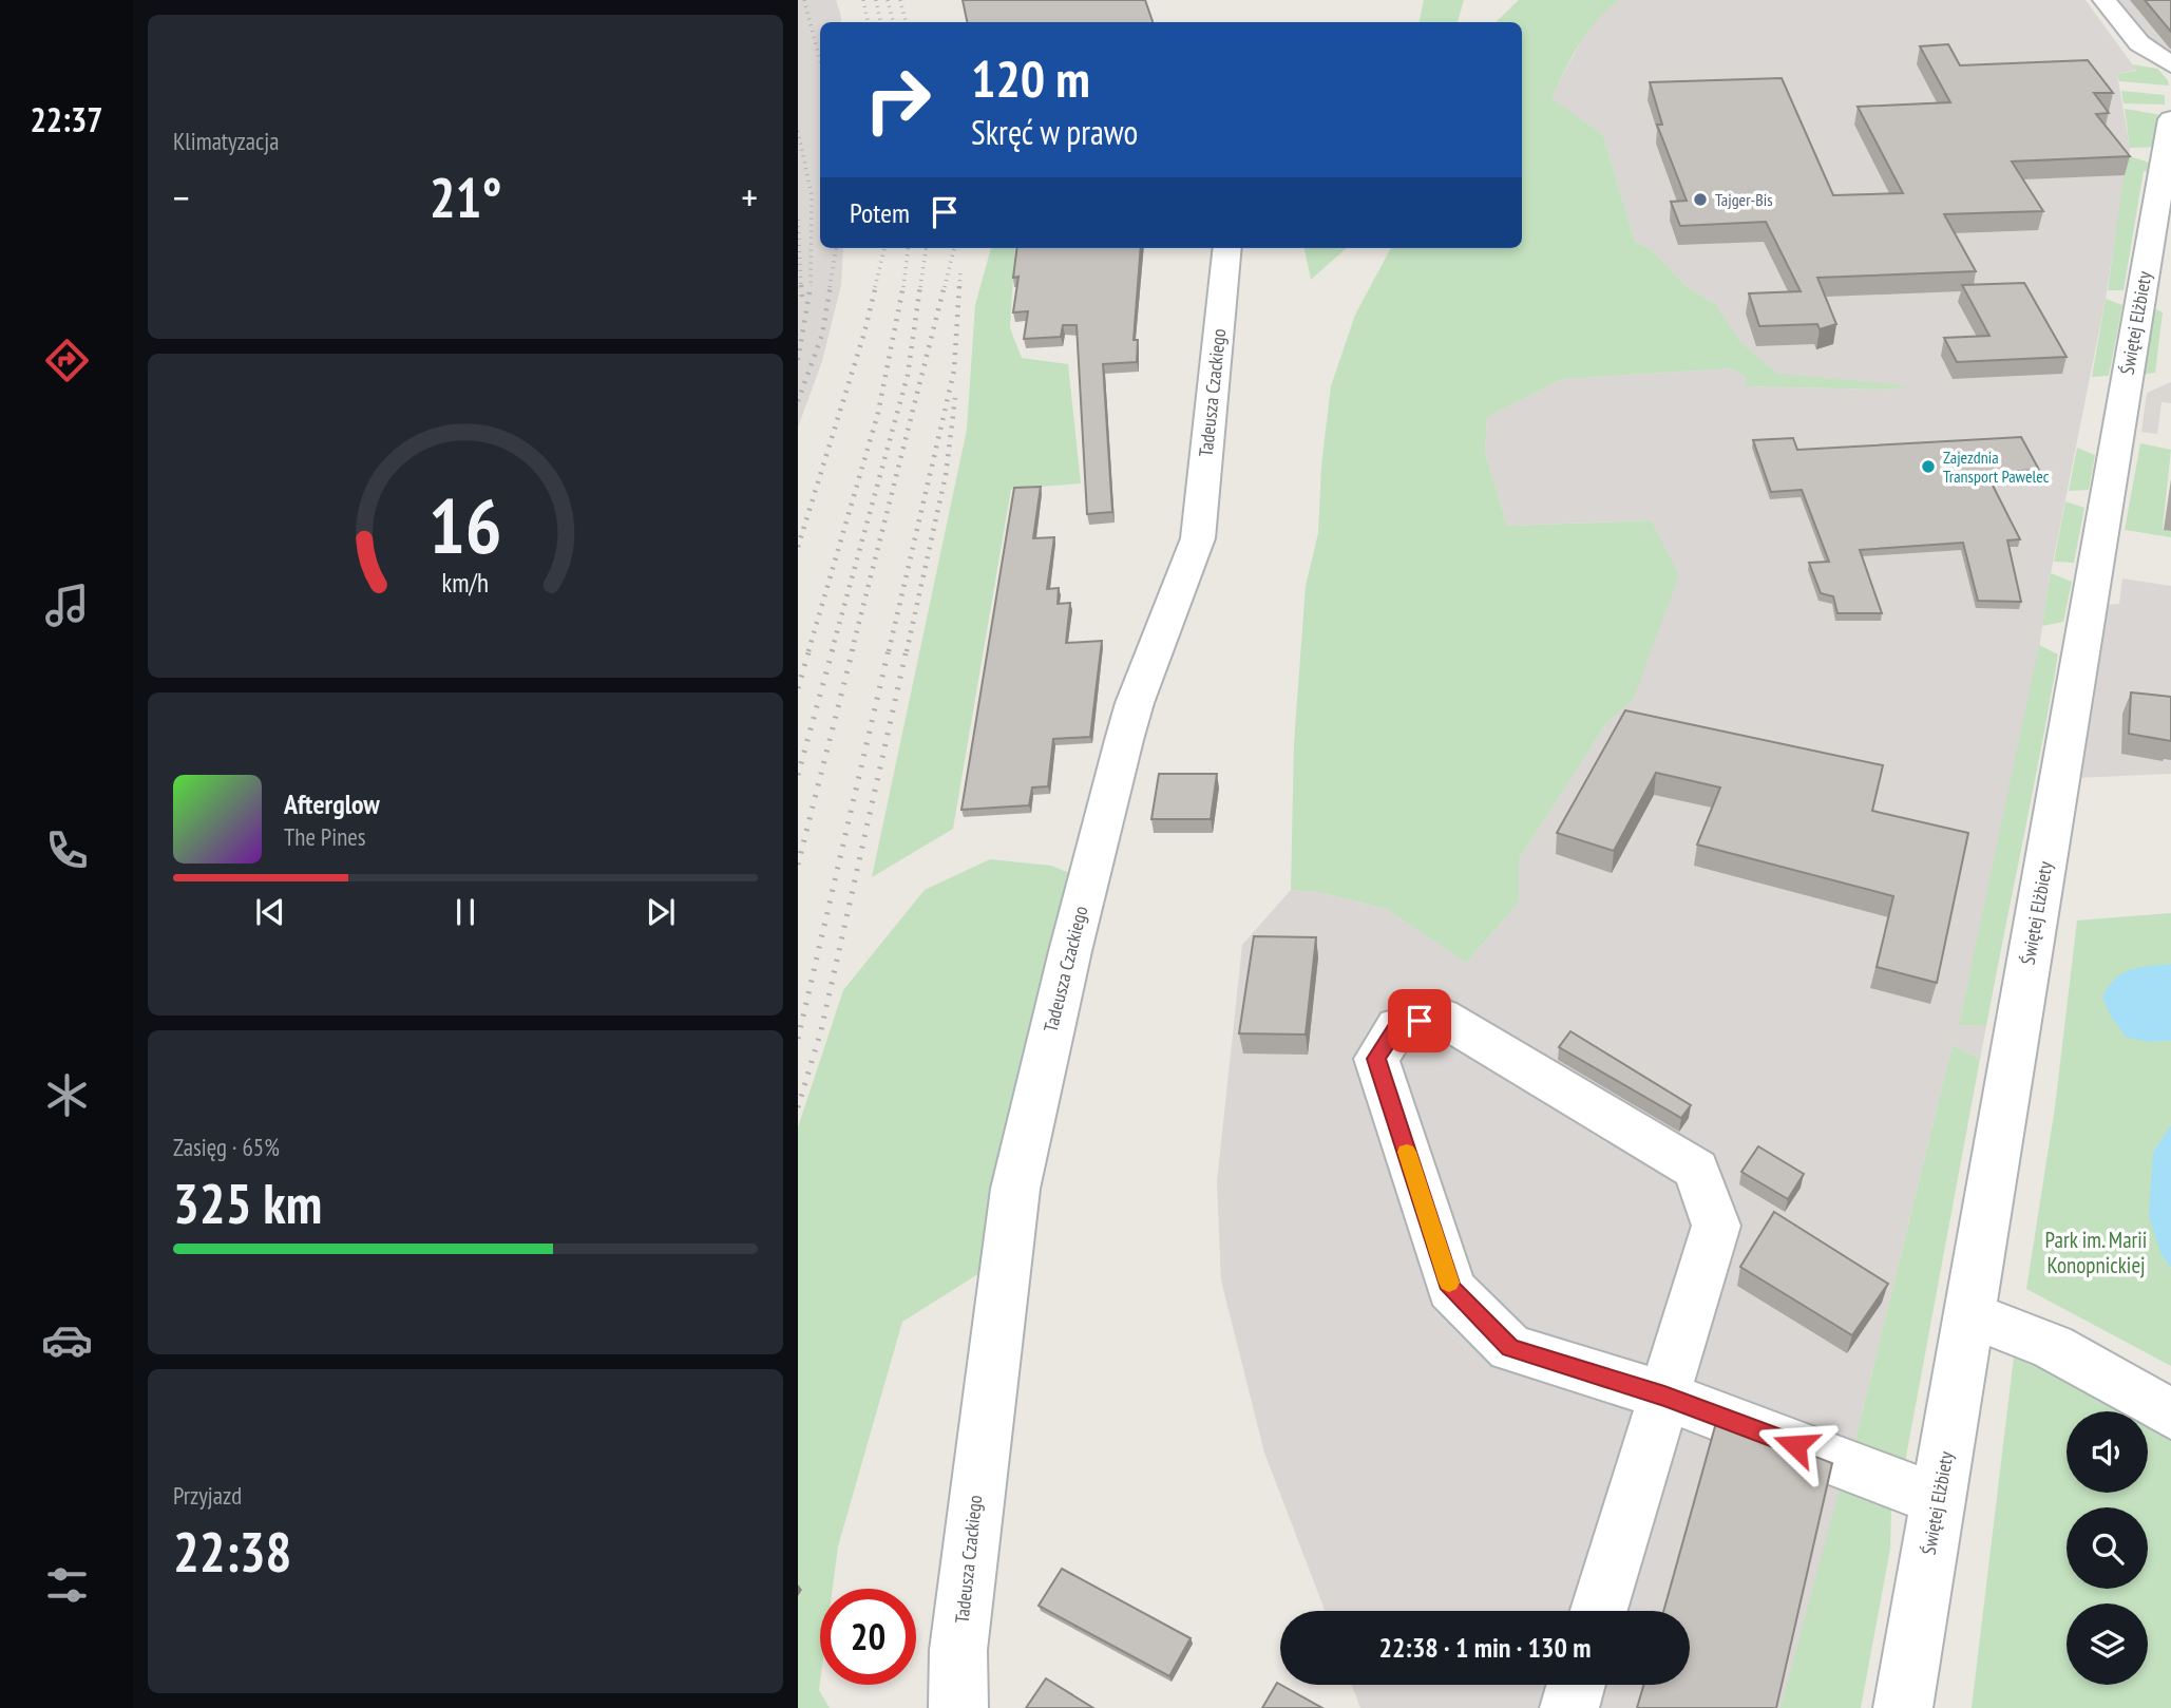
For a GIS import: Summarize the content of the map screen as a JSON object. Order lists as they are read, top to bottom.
{
  "streets": {
    "street": ["Świętej Elżbiety", "Tadeusza Czackiego"]
  },
  "parks": ["Park im. Marii Konopnickiej"],
  "places": ["Tajger-Bis", "Zajezdnia Transport Pawelec"],
  "page": {
    "tabs": "22:37",
    "tile": [
      "Klimatyzacja",
      ["Zasięg · 65%", "325 km"],
      ["Przyjazd", "22:38"]
    ],
    "turn": ["120 m", "Skręć w prawo"],
    "heat": ["−", "21°", "+"],
    "then": "Potem",
    "song": ["Afterglow", "The Pines"],
    "limit": "20",
    "trip": "22:38 · 1 min · 130 m",
    "gauge": ["16", "km/h"]
  }
}
